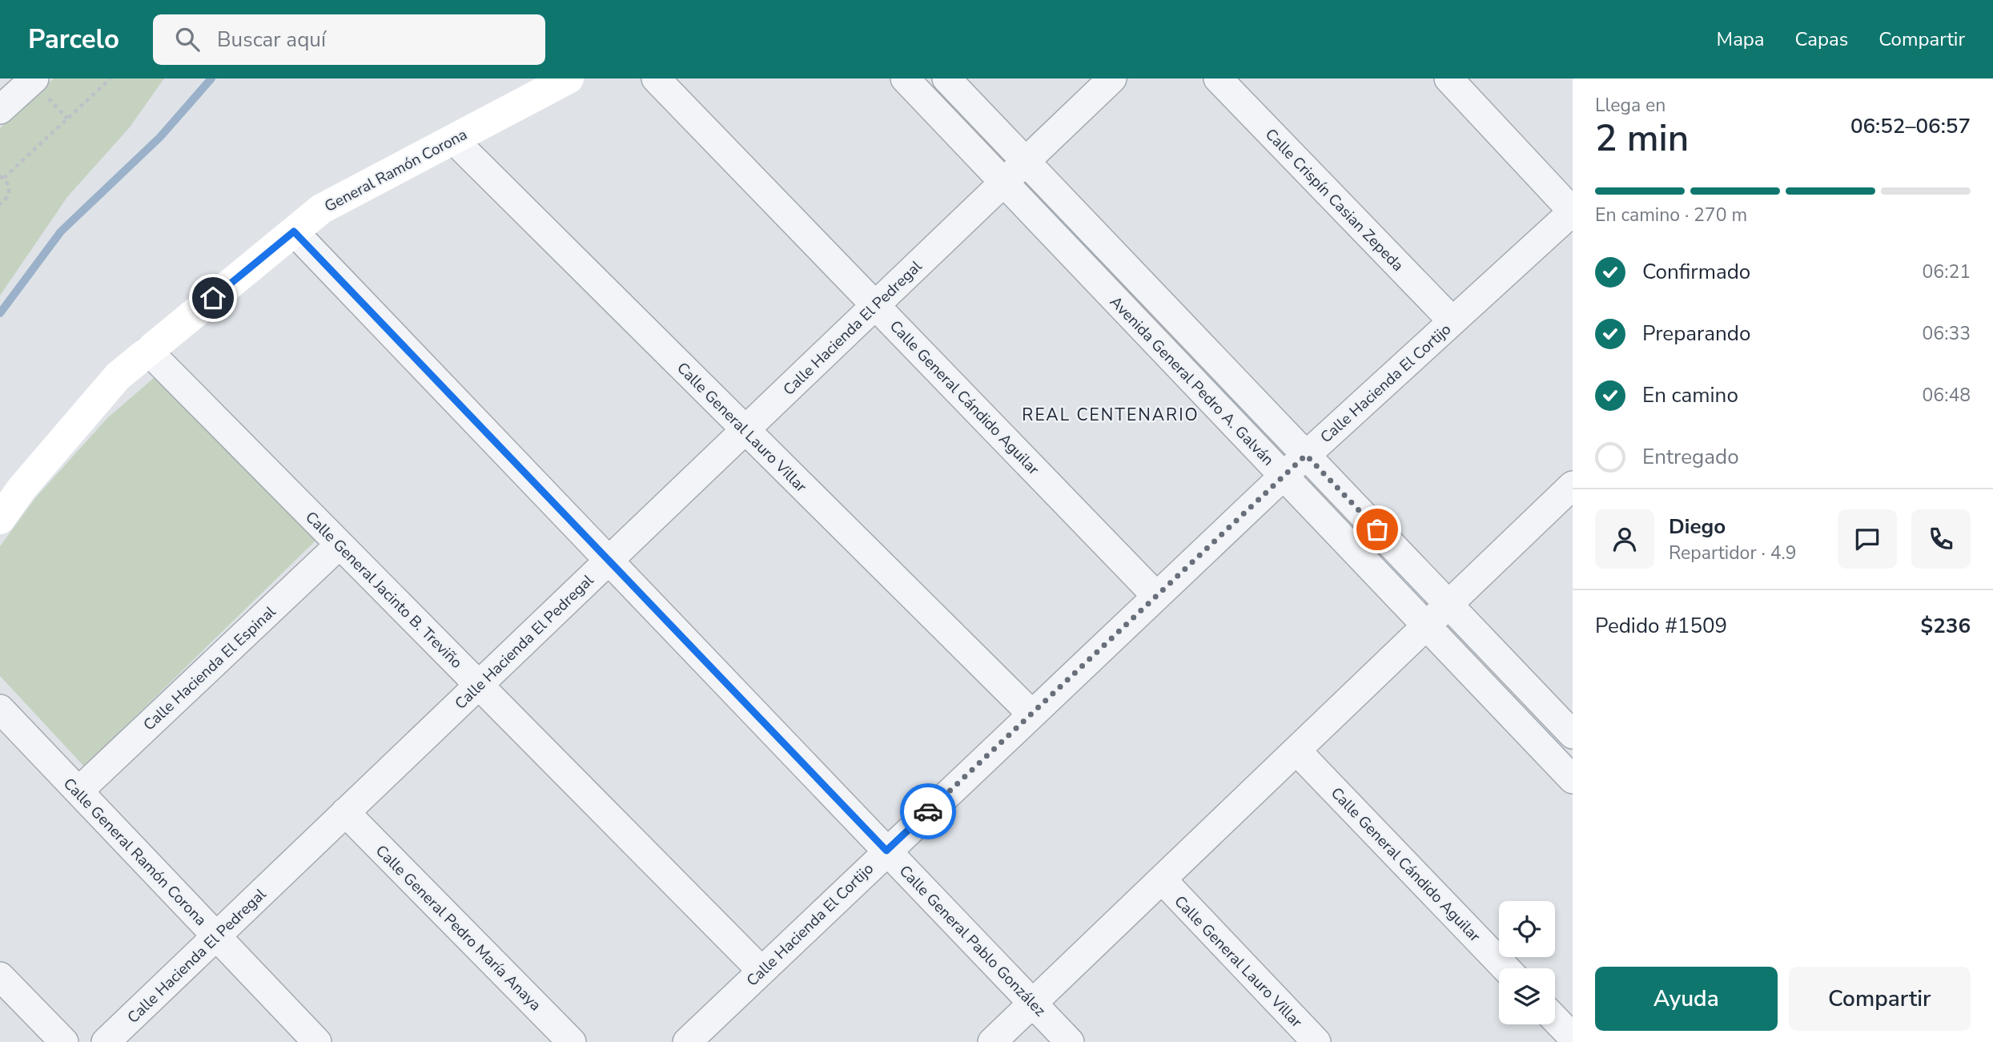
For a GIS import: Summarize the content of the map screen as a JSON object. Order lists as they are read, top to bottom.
{
  "streets": {
    "street": [
      "General Ramón Corona",
      "Calle Crispín Casian Zepeda",
      "Calle Hacienda El Pedregal",
      "Avenida General Pedro A. Galván",
      "Calle Hacienda El Cortijo",
      "Calle General Cándido Aguilar",
      "Calle General Lauro Villar",
      "Calle General Jacinto B. Treviño",
      "Calle Hacienda El Espinal",
      "Calle General Ramón Corona",
      "Calle General Pedro María Anaya",
      "Calle General Pablo González"
    ]
  },
  "crossings": [
    ["General Ramón Corona", "Calle General Lauro Villar"],
    ["General Ramón Corona", "Calle General Jacinto B. Treviño"],
    ["General Ramón Corona", "Calle General Pablo González"],
    ["Calle Crispín Casian Zepeda", "Calle Hacienda El Cortijo"],
    ["Calle Hacienda El Pedregal", "Avenida General Pedro A. Galván"],
    ["Calle Hacienda El Pedregal", "Calle General Cándido Aguilar"],
    ["Calle Hacienda El Pedregal", "Calle General Lauro Villar"],
    ["Calle Hacienda El Pedregal", "Calle General Jacinto B. Treviño"],
    ["Calle Hacienda El Pedregal", "Calle General Ramón Corona"],
    ["Calle Hacienda El Pedregal", "Calle General Pedro María Anaya"],
    ["Calle Hacienda El Pedregal", "Calle General Pablo González"],
    ["Avenida General Pedro A. Galván", "Calle Hacienda El Cortijo"],
    ["Calle Hacienda El Cortijo", "Calle General Cándido Aguilar"],
    ["Calle Hacienda El Cortijo", "Calle General Lauro Villar"],
    ["Calle Hacienda El Cortijo", "Calle General Jacinto B. Treviño"],
    ["Calle Hacienda El Cortijo", "Calle General Pablo González"],
    ["Calle General Jacinto B. Treviño", "Calle Hacienda El Espinal"],
    ["Calle Hacienda El Espinal", "Calle General Ramón Corona"]
  ],
  "districts": ["REAL CENTENARIO"],
  "page": {
    "header": "Parcelo",
    "search": "Buscar aquí",
    "nav": ["Mapa", "Capas", "Compartir"],
    "heading": ["2 min", "Llega en", "06:52–06:57"],
    "panel": [
      "Diego",
      "Repartidor · 4.9",
      "Pedido #1509",
      "$236"
    ],
    "bar": "En camino · 270 m",
    "list": [
      ["Confirmado", "06:21"],
      ["Preparando", "06:33"],
      ["En camino", "06:48"],
      "Entregado"
    ],
    "buttons": ["Ayuda", "Compartir"]
  }
}
